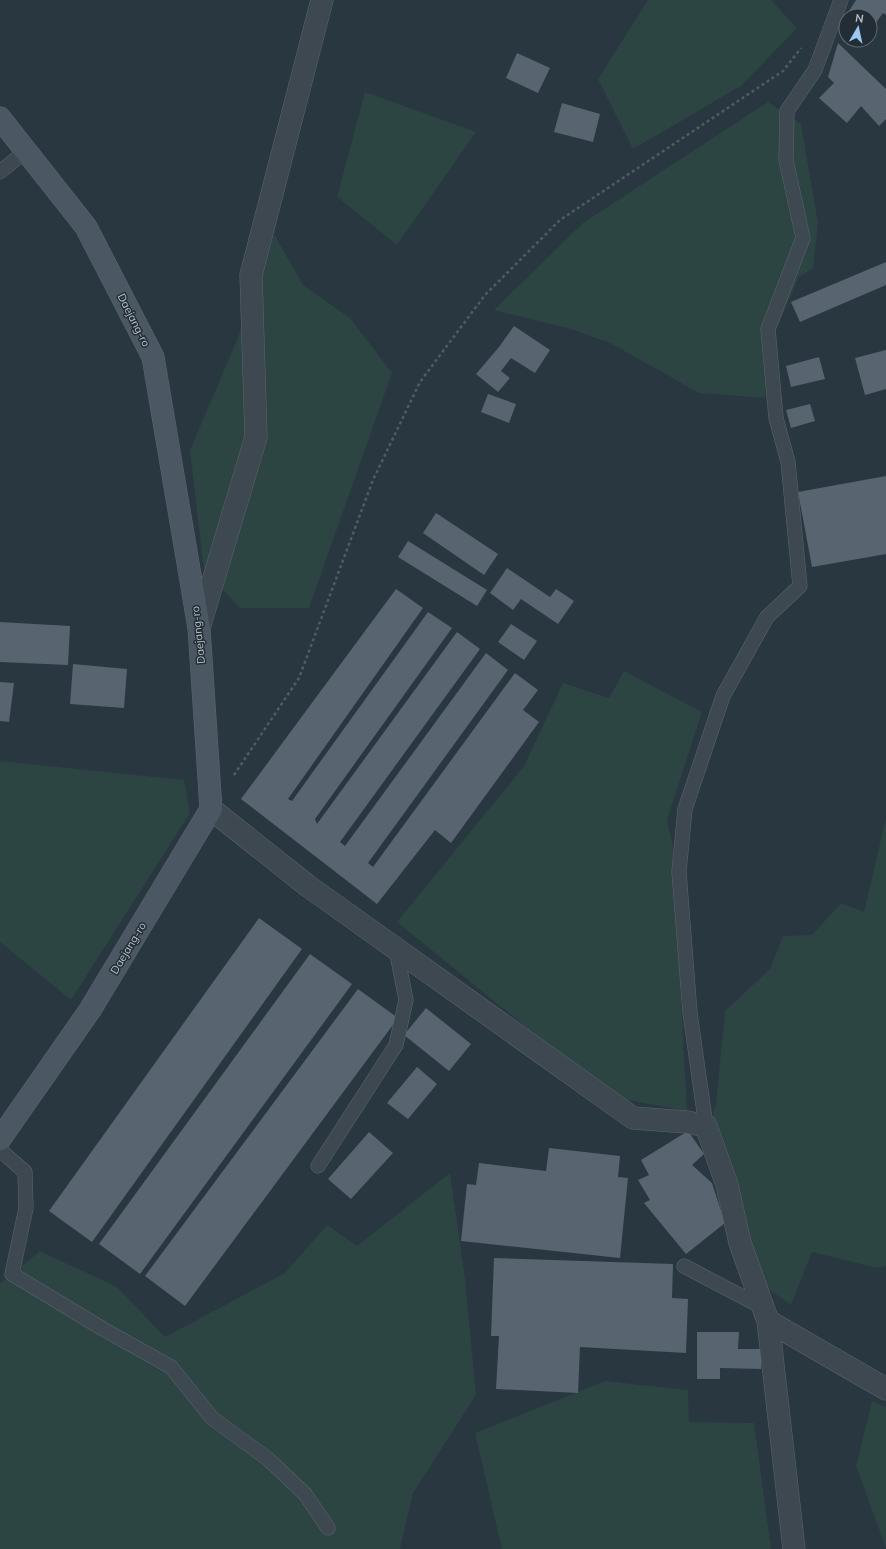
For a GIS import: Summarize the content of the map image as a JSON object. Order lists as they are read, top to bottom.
{
  "streets": {
    "street": ["Daejang-ro"]
  },
  "north": "top"
}
